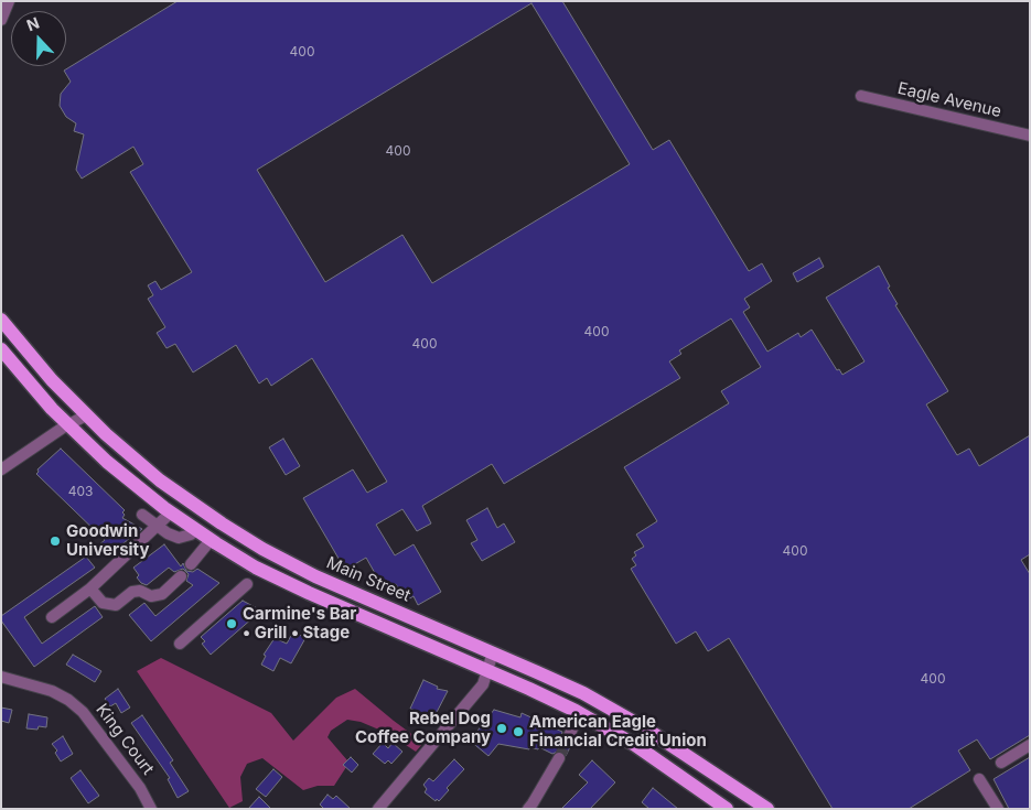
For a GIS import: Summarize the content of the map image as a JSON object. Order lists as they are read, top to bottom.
{
  "streets": {
    "main road": ["Main Street"],
    "street": ["Eagle Avenue", "King Court"]
  },
  "places": [
    "Goodwin University",
    "Carmine's Bar • Grill • Stage",
    "Rebel Dog Coffee Company",
    "American Eagle Financial Credit Union"
  ],
  "house_numbers": [
    "400",
    "400",
    "400",
    "400",
    "403",
    "400",
    "400"
  ],
  "north": "top"
}
